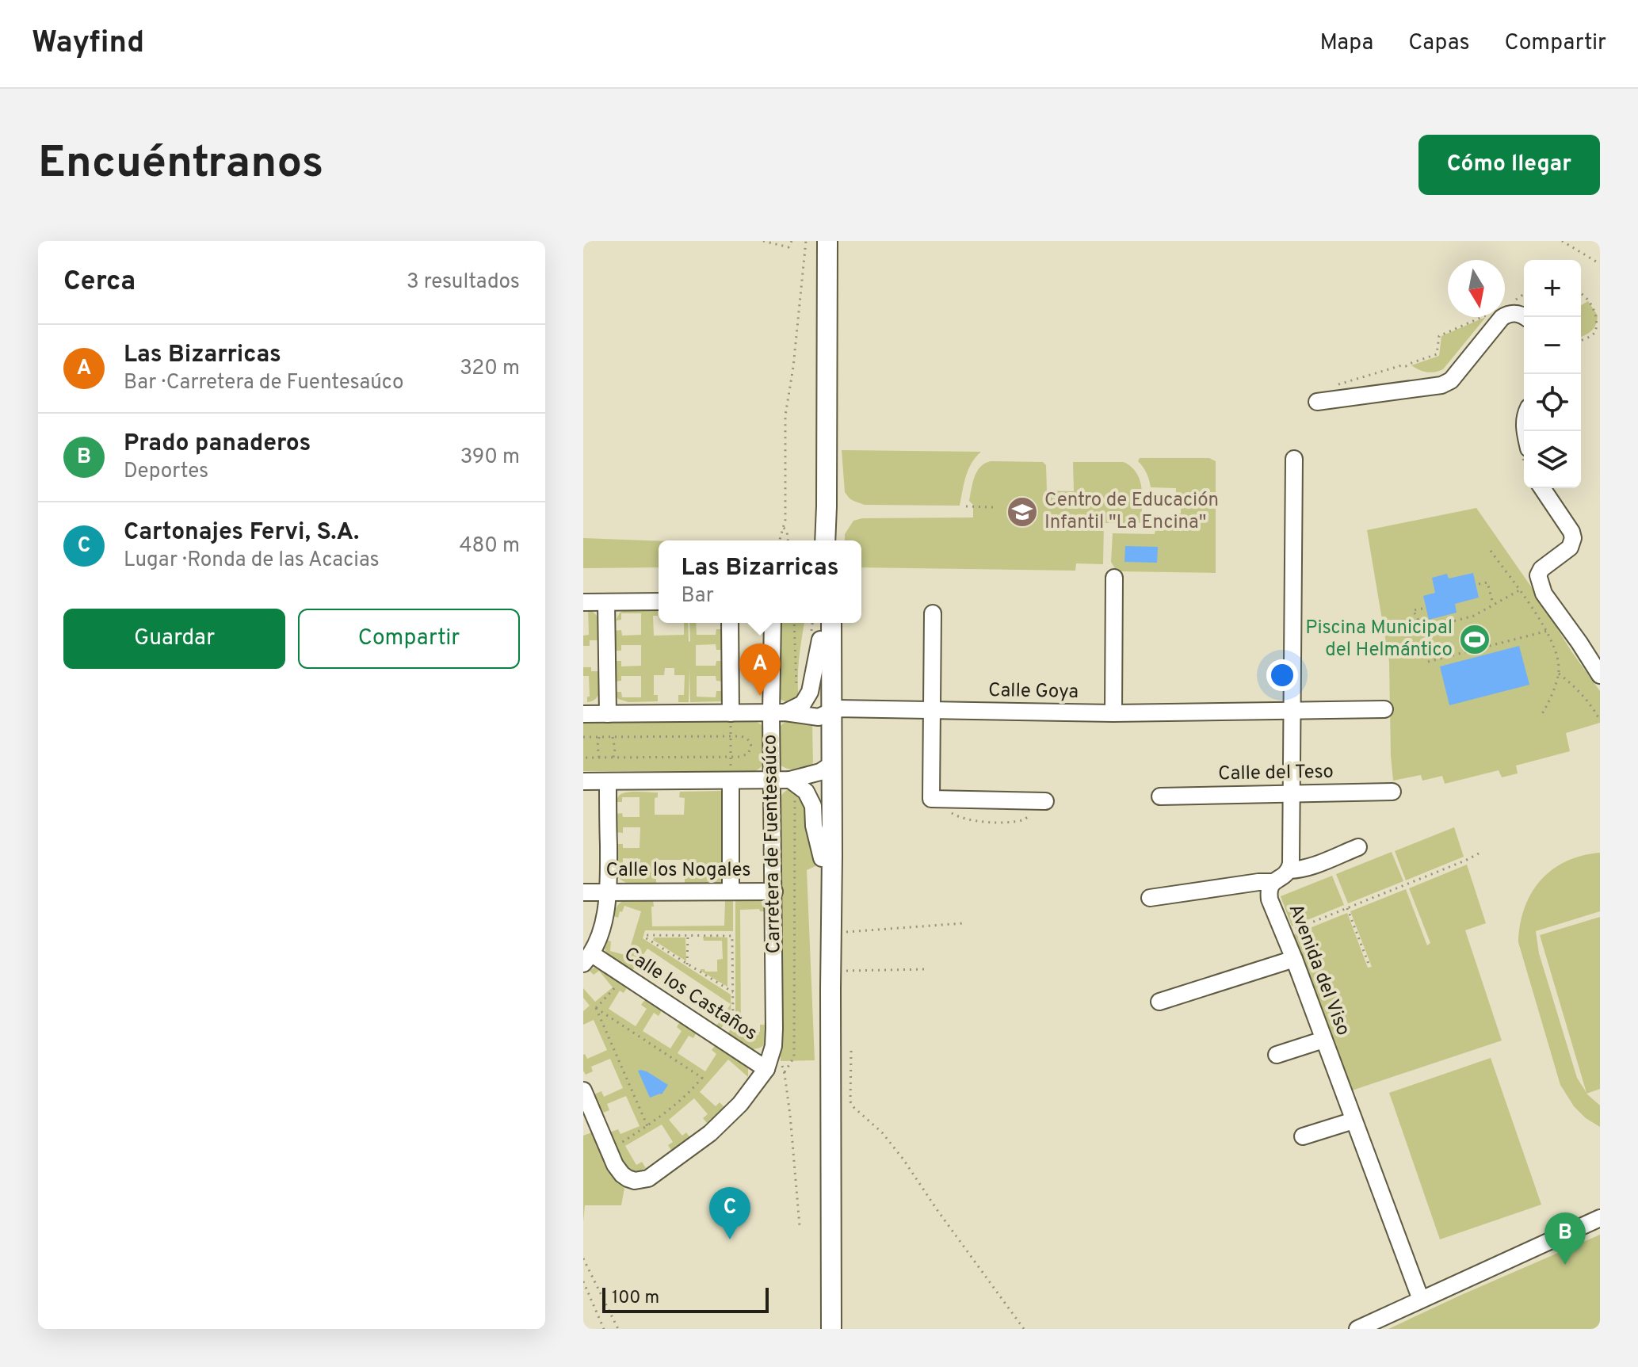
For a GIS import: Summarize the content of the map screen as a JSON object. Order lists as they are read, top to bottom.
{
  "streets": {
    "street": [
      "Calle Goya",
      "Calle del Teso",
      "Carretera de Fuentesaúco",
      "Calle los Nogales",
      "Avenida del Viso",
      "Calle los Castaños"
    ]
  },
  "crossings": [
    ["Calle Goya", "Carretera de Fuentesaúco"],
    ["Carretera de Fuentesaúco", "Calle los Nogales"],
    ["Carretera de Fuentesaúco", "Calle los Castaños"]
  ],
  "places": {
    "school or university": ["Centro de Educación Infantil \"La Encina\""],
    "sports": ["Piscina Municipal del Helmántico"]
  },
  "scale_bar": "100 m",
  "north": "bottom",
  "page": {
    "header": "Wayfind",
    "nav": ["Mapa", "Capas", "Compartir"],
    "buttons": [
      "Cómo llegar",
      ["Guardar", "Compartir"]
    ],
    "title": "Encuéntranos",
    "heading": ["Cerca", "3 resultados"],
    "map_buttons": ["+", "−"],
    "list": [
      {
        "mark": "A",
        "name": "Las Bizarricas",
        "note": "Bar · Carretera de Fuentesaúco",
        "value": "320 m"
      },
      {
        "mark": "B",
        "name": "Prado panaderos",
        "note": "Deportes",
        "value": "390 m"
      },
      {
        "mark": "C",
        "name": "Cartonajes Fervi, S.A.",
        "note": "Lugar · Ronda de las Acacias",
        "value": "480 m"
      }
    ],
    "popup": ["Las Bizarricas", "Bar"],
    "pins": ["A", "C", "B"],
    "scale": "100 m"
  }
}
